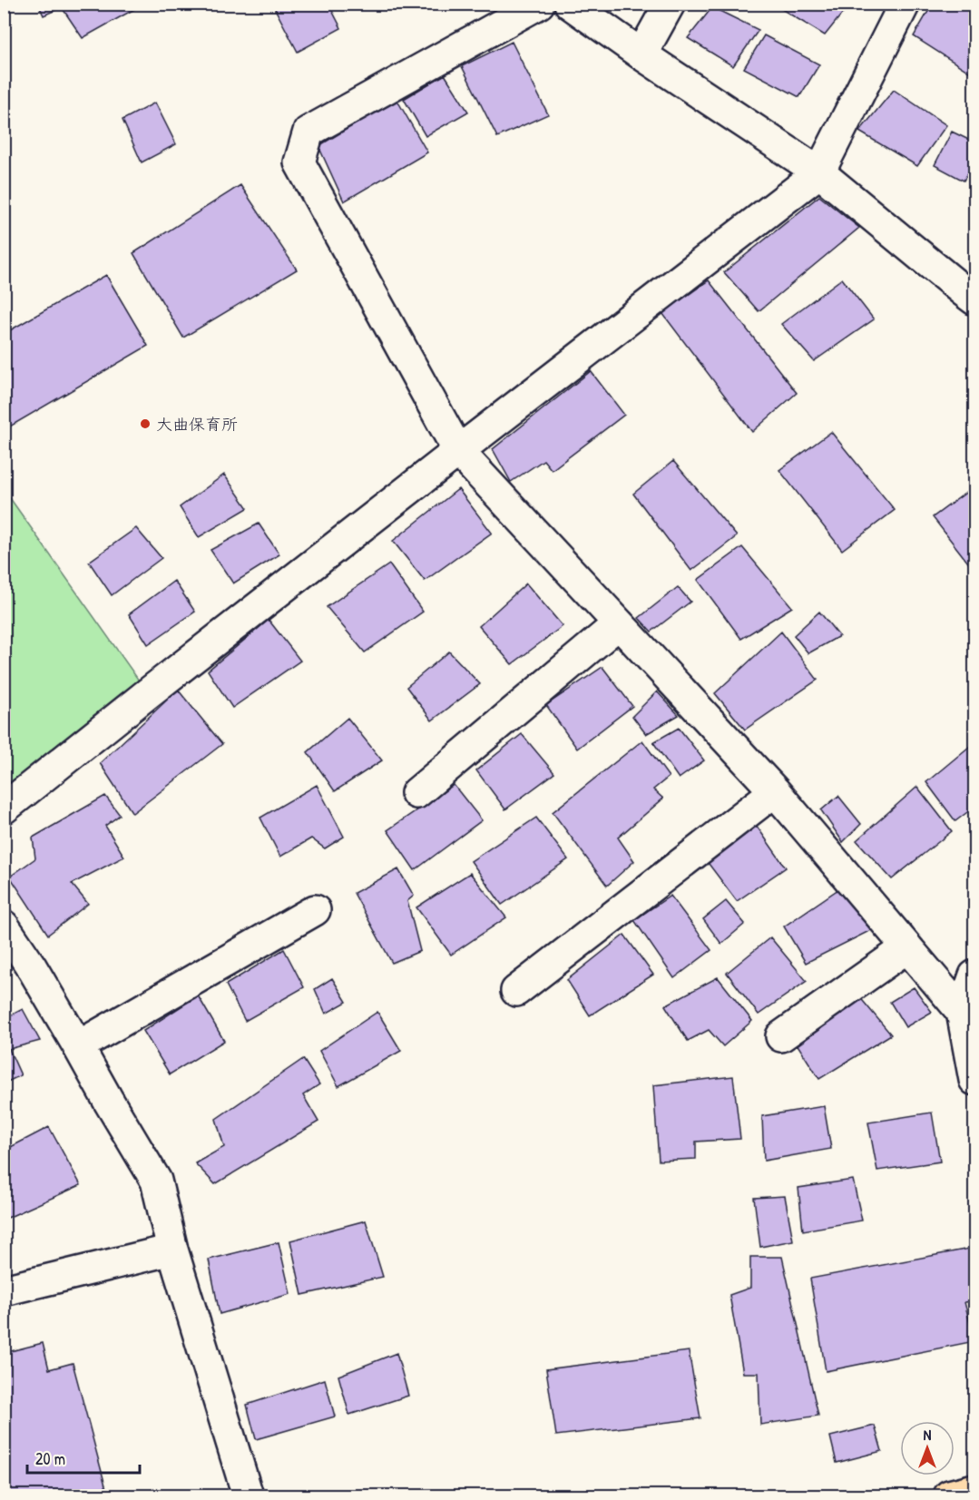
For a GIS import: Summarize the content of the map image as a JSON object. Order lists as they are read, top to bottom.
{
  "places": ["大曲保育所"],
  "scale_bar": "20 m",
  "north": "top"
}
